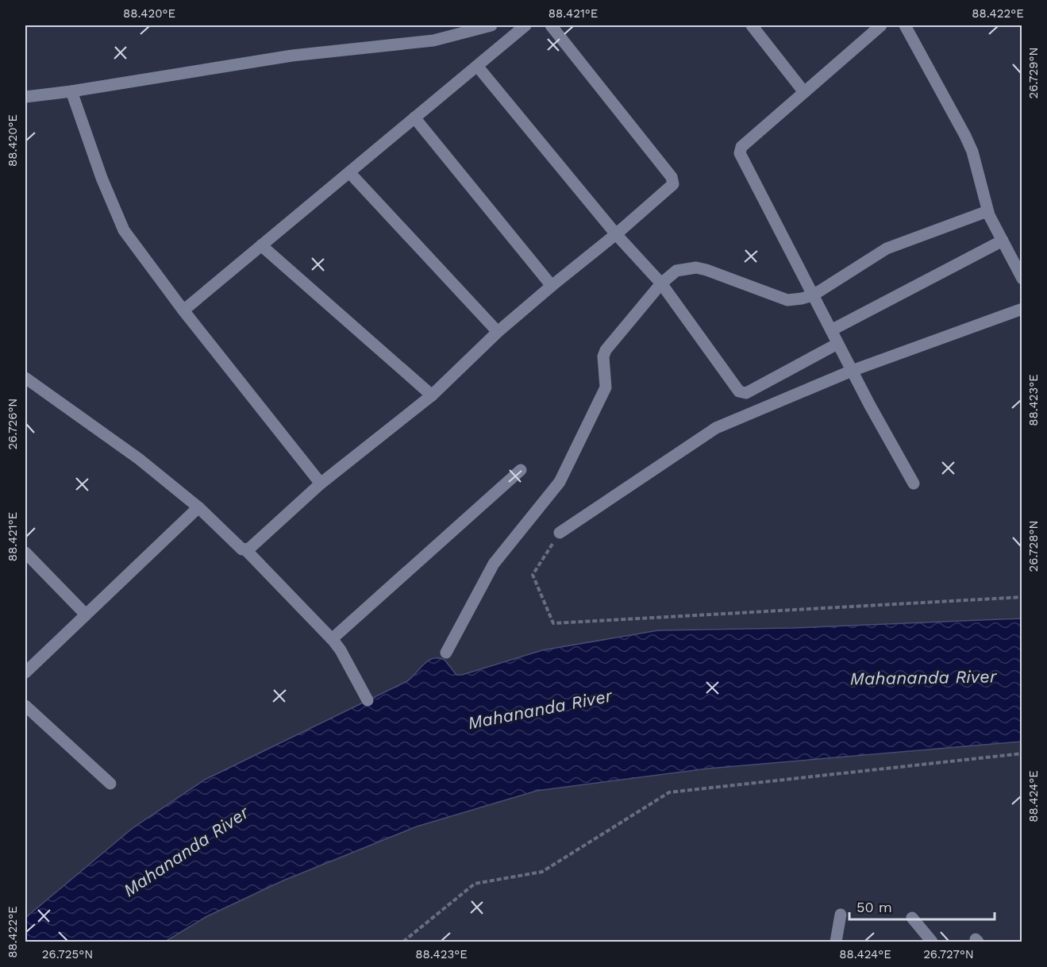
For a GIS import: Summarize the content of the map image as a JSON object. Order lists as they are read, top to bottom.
{
  "water": ["Mahananda River"],
  "scale_bar": "50 m",
  "coordinates": [
    "88.420°E",
    "88.421°E",
    "88.422°E",
    "26.729°N",
    "88.423°E",
    "26.726°N",
    "26.728°N",
    "88.424°E",
    "26.725°N",
    "26.727°N"
  ]
}
